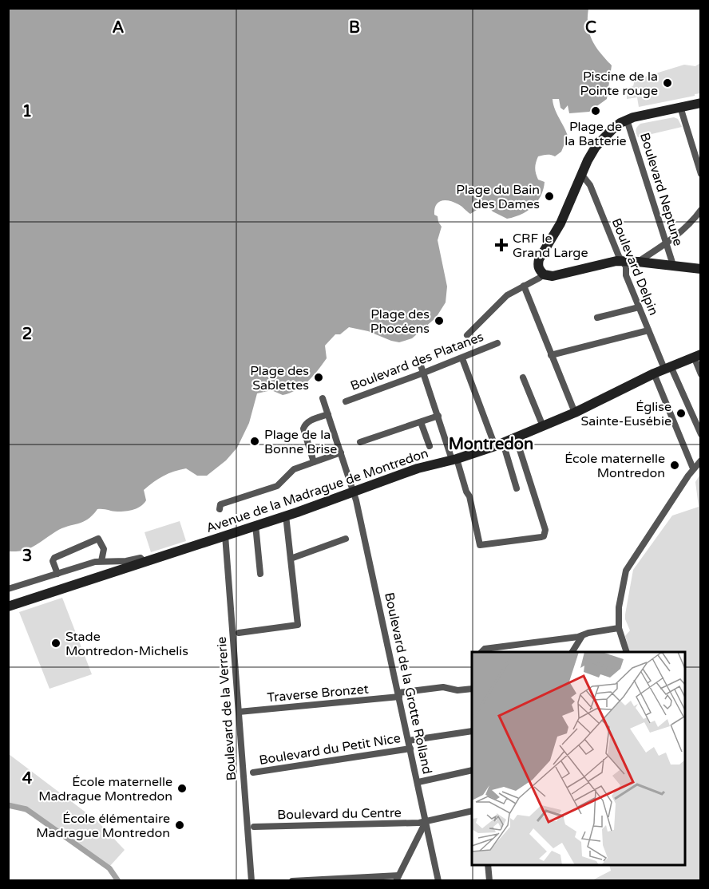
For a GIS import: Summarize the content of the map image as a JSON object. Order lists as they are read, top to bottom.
{
  "streets": {
    "street": [
      "Boulevard Neptune",
      "Boulevard Delpin",
      "Boulevard des Platanes",
      "Avenue de la Madrague de Montredon",
      "Boulevard de la Grotte Rolland",
      "Traverse Bronzet",
      "Boulevard de la Verrerie",
      "Boulevard du Petit Nice",
      "Boulevard du Centre"
    ]
  },
  "crossings": [
    ["Boulevard Delpin", "Avenue de la Madrague de Montredon"],
    ["Avenue de la Madrague de Montredon", "Boulevard de la Grotte Rolland"],
    ["Avenue de la Madrague de Montredon", "Boulevard de la Verrerie"],
    ["Boulevard de la Grotte Rolland", "Traverse Bronzet"],
    ["Boulevard de la Grotte Rolland", "Boulevard du Petit Nice"],
    ["Boulevard de la Grotte Rolland", "Boulevard du Centre"],
    ["Traverse Bronzet", "Boulevard de la Verrerie"]
  ],
  "districts": ["Montredon"],
  "places": {
    "other": [
      "Piscine de la Pointe rouge",
      "Plage de la Batterie",
      "Plage du Bain des Dames",
      "Plage des Phocéens",
      "Plage des Sablettes",
      "Église Sainte-Eusébie",
      "Plage de la Bonne Brise",
      "École maternelle Montredon",
      "Stade Montredon-Michelis",
      "École maternelle Madrague Montredon",
      "École élémentaire Madrague Montredon"
    ],
    "health": ["CRF le Grand Large"]
  },
  "grid": {
    "columns": ["A", "B", "C"],
    "rows": [
      "1",
      "2",
      "3",
      "4"
    ]
  }
}
